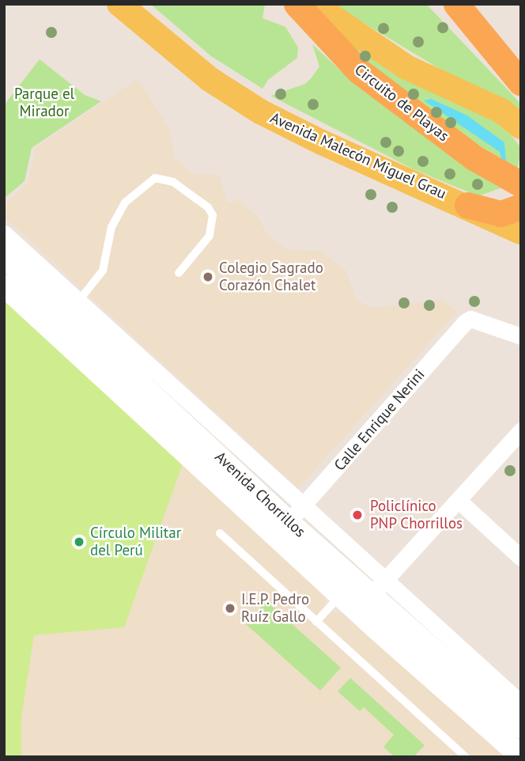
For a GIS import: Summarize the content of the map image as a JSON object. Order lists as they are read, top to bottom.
{
  "streets": {
    "highway": ["Circuito de Playas"],
    "main road": ["Avenida Malecón Miguel Grau", "Avenida Chorrillos"],
    "street": ["Calle Enrique Nerini"]
  },
  "crossings": [
    ["Circuito de Playas", "Avenida Malecón Miguel Grau"],
    ["Calle Enrique Nerini", "Avenida Chorrillos"]
  ],
  "parks": ["Parque el Mirador"],
  "places": [
    "Colegio Sagrado Corazón Chalet",
    "Policlínico PNP Chorrillos",
    "Círculo Militar del Perú",
    "I.E.P. Pedro Ruíz Gallo"
  ]
}
